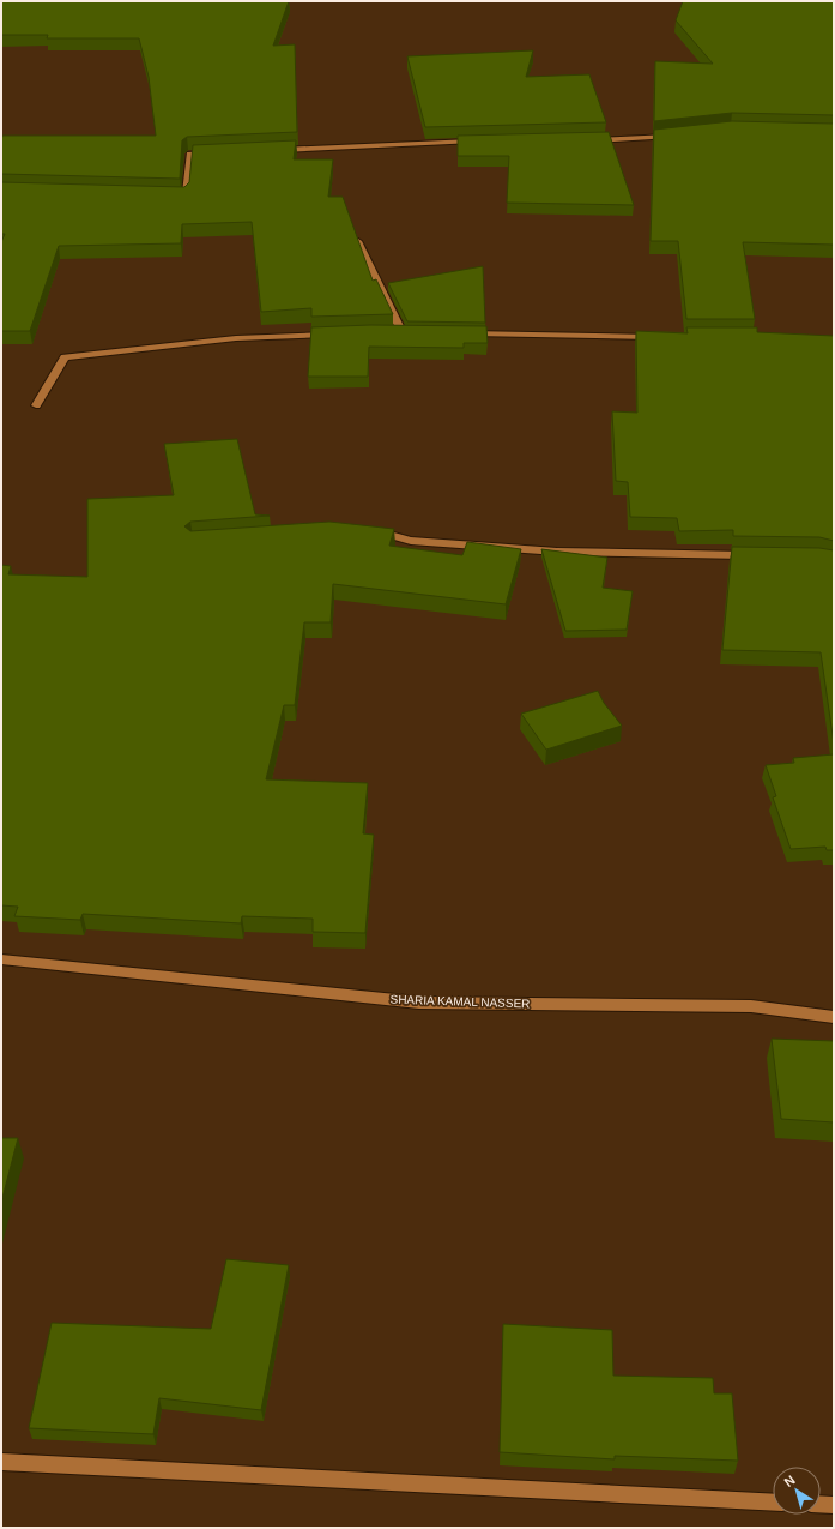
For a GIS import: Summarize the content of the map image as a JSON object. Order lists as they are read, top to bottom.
{
  "streets": {
    "street": ["SHARIA KAMAL NASSER"]
  },
  "north": "top left"
}
